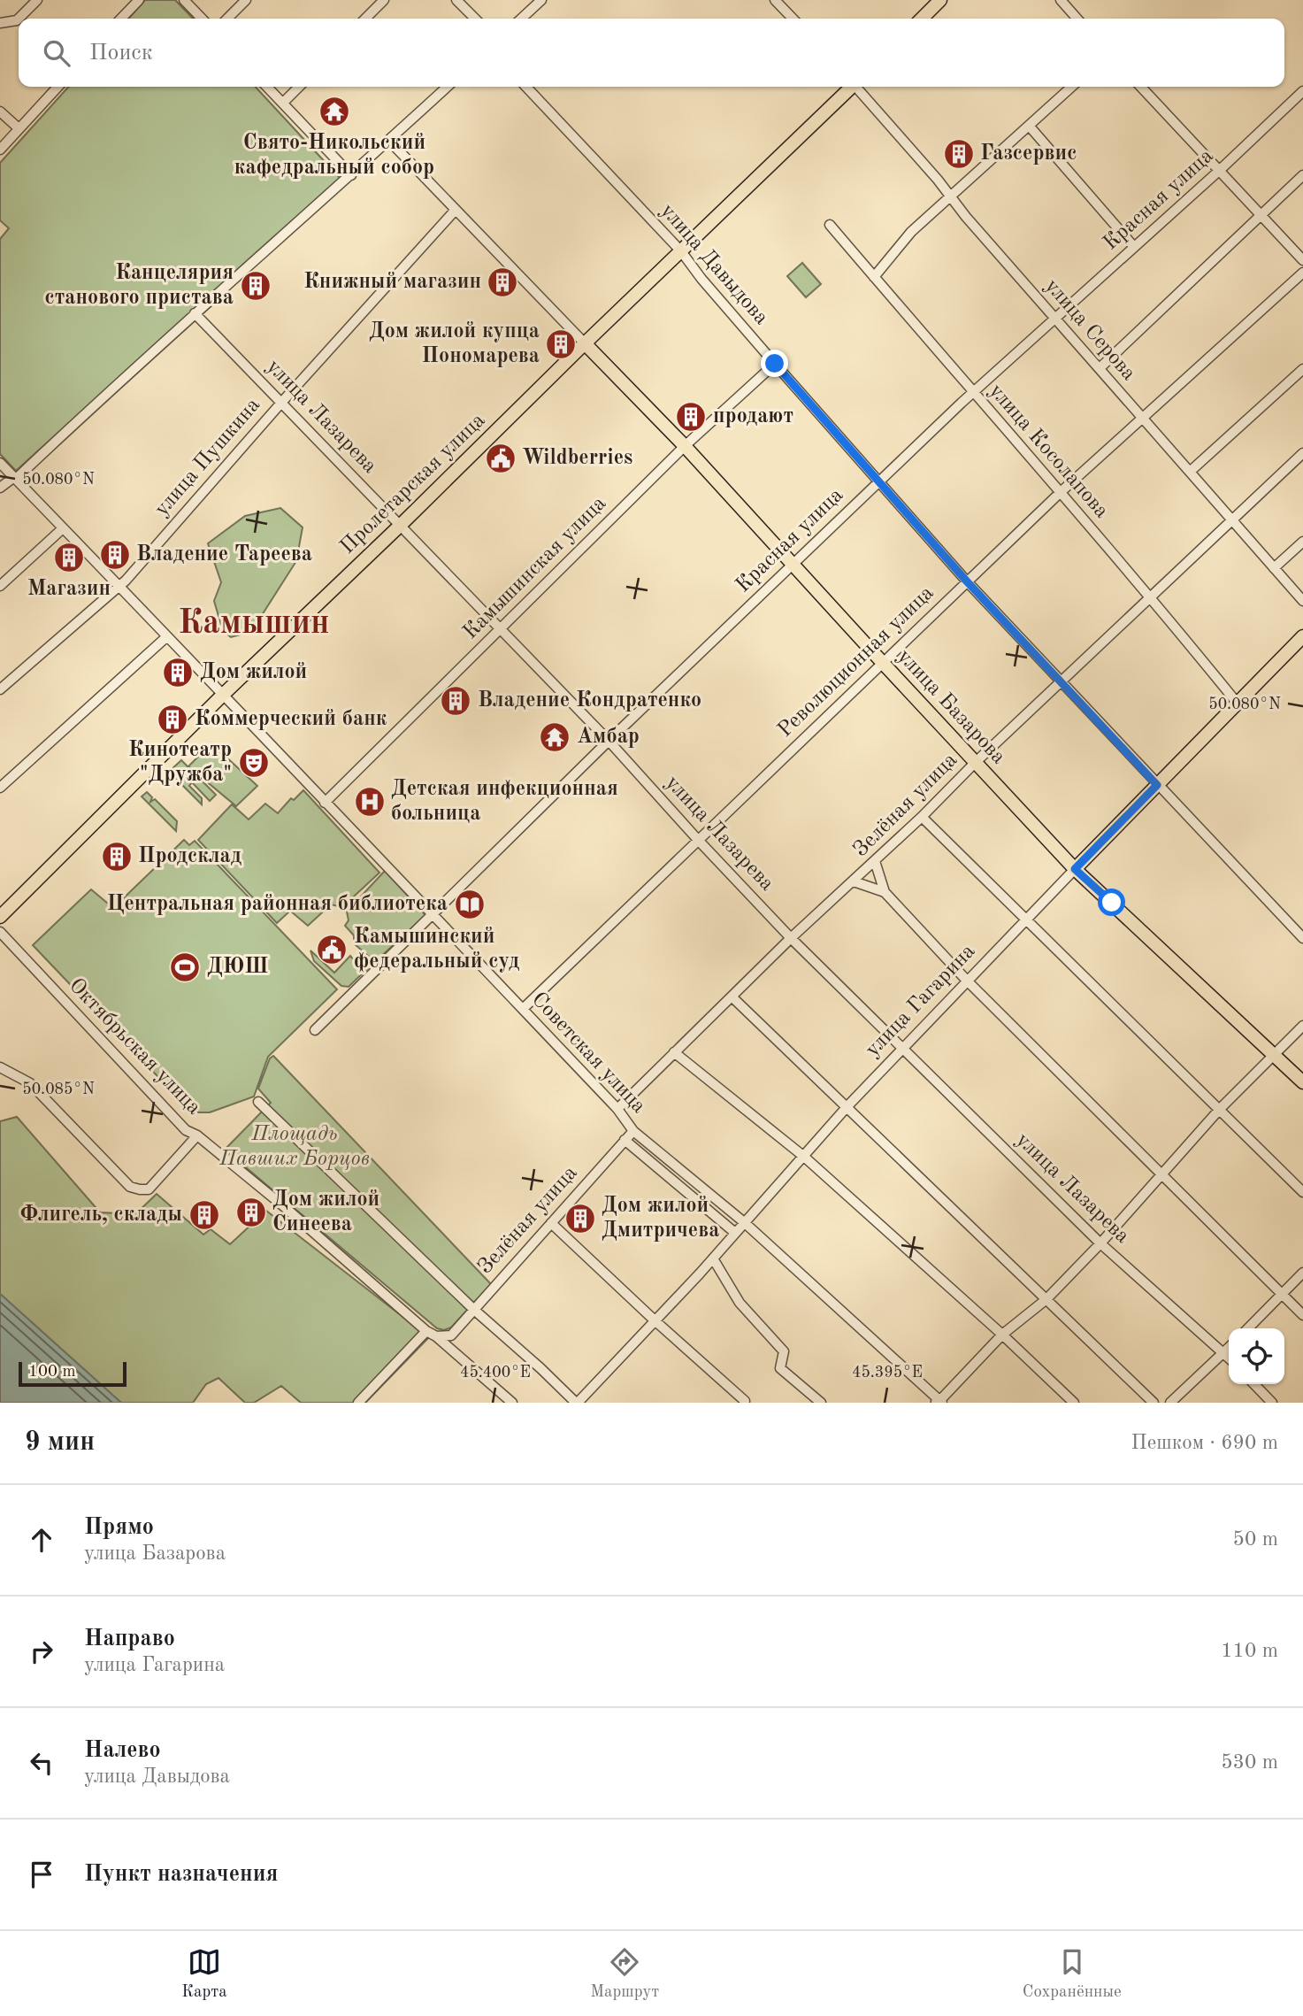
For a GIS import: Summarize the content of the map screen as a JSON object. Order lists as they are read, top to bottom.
{
  "streets": {
    "main road": ["Пролетарская улица", "улица Базарова", "улица Гагарина"],
    "street": [
      "Красная улица",
      "улица Давыдова",
      "улица Серова",
      "улица Лазарева",
      "улица Косолапова",
      "улица Пушкина",
      "Камышинская улица",
      "Революционная улица",
      "Зелёная улица",
      "Октябрьская улица",
      "Советская улица"
    ]
  },
  "crossings": [
    ["Красная улица", "улица Давыдова"],
    ["Красная улица", "улица Серова"],
    ["Красная улица", "улица Лазарева"],
    ["Красная улица", "улица Косолапова"],
    ["Красная улица", "улица Базарова"],
    ["Красная улица", "Советская улица"],
    ["улица Давыдова", "Пролетарская улица"],
    ["улица Давыдова", "Камышинская улица"],
    ["улица Давыдова", "Революционная улица"],
    ["улица Давыдова", "Зелёная улица"],
    ["улица Давыдова", "улица Гагарина"],
    ["улица Серова", "Революционная улица"],
    ["улица Серова", "Зелёная улица"],
    ["улица Лазарева", "улица Пушкина"],
    ["улица Лазарева", "Пролетарская улица"],
    ["улица Лазарева", "Камышинская улица"],
    ["улица Лазарева", "Революционная улица"],
    ["улица Лазарева", "Зелёная улица"],
    ["улица Лазарева", "улица Гагарина"],
    ["улица Косолапова", "Революционная улица"],
    ["улица Косолапова", "Зелёная улица"],
    ["улица Косолапова", "улица Гагарина"],
    ["улица Пушкина", "Советская улица"],
    ["Пролетарская улица", "улица Базарова"],
    ["Пролетарская улица", "Советская улица"],
    ["Камышинская улица", "улица Базарова"],
    ["Камышинская улица", "Советская улица"],
    ["Революционная улица", "улица Базарова"],
    ["Революционная улица", "Советская улица"],
    ["улица Базарова", "Зелёная улица"],
    ["улица Базарова", "улица Гагарина"],
    ["Зелёная улица", "Октябрьская улица"],
    ["Зелёная улица", "Советская улица"],
    ["улица Гагарина", "Советская улица"]
  ],
  "districts": ["Камышин"],
  "parks": ["Площадь Павших Борцов"],
  "places": {
    "temple": ["Свято-Никольский кафедральный собор", "Амбар"],
    "building": [
      "Газсервис",
      "Книжный магазин",
      "Канцелярия станового пристава",
      "Дом жилой купца Пономарева",
      "продают",
      "Владение Тареева",
      "Магазин",
      "Дом жилой",
      "Владение Кондратенко",
      "Коммерческий банк",
      "Продсклад",
      "Дом жилой Синеева",
      "Флигель, склады",
      "Дом жилой Дмитричева"
    ],
    "public building": ["Wildberries", "Камышинский федеральный суд"],
    "theatre": ["Кинотеатр \"Дружба\""],
    "hospital": ["Детская инфекционная больница"],
    "library": ["Центральная районная библиотека"],
    "sports": ["ДЮШ"]
  },
  "scale_bar": "100 m",
  "page": {
    "search": "Поиск",
    "scale": "100 m",
    "heading": ["9 мин", "Пешком · 690 m"],
    "list": [
      ["Прямо", "улица Базарова", "50 m"],
      ["Направо", "улица Гагарина", "110 m"],
      ["Налево", "улица Давыдова", "530 m"],
      "Пункт назначения"
    ],
    "nav": ["Карта", "Маршрут", "Сохранённые"]
  },
  "coordinates": [
    "50.080°N",
    "50.085°N",
    "45.400°E",
    "45.395°E"
  ]
}
